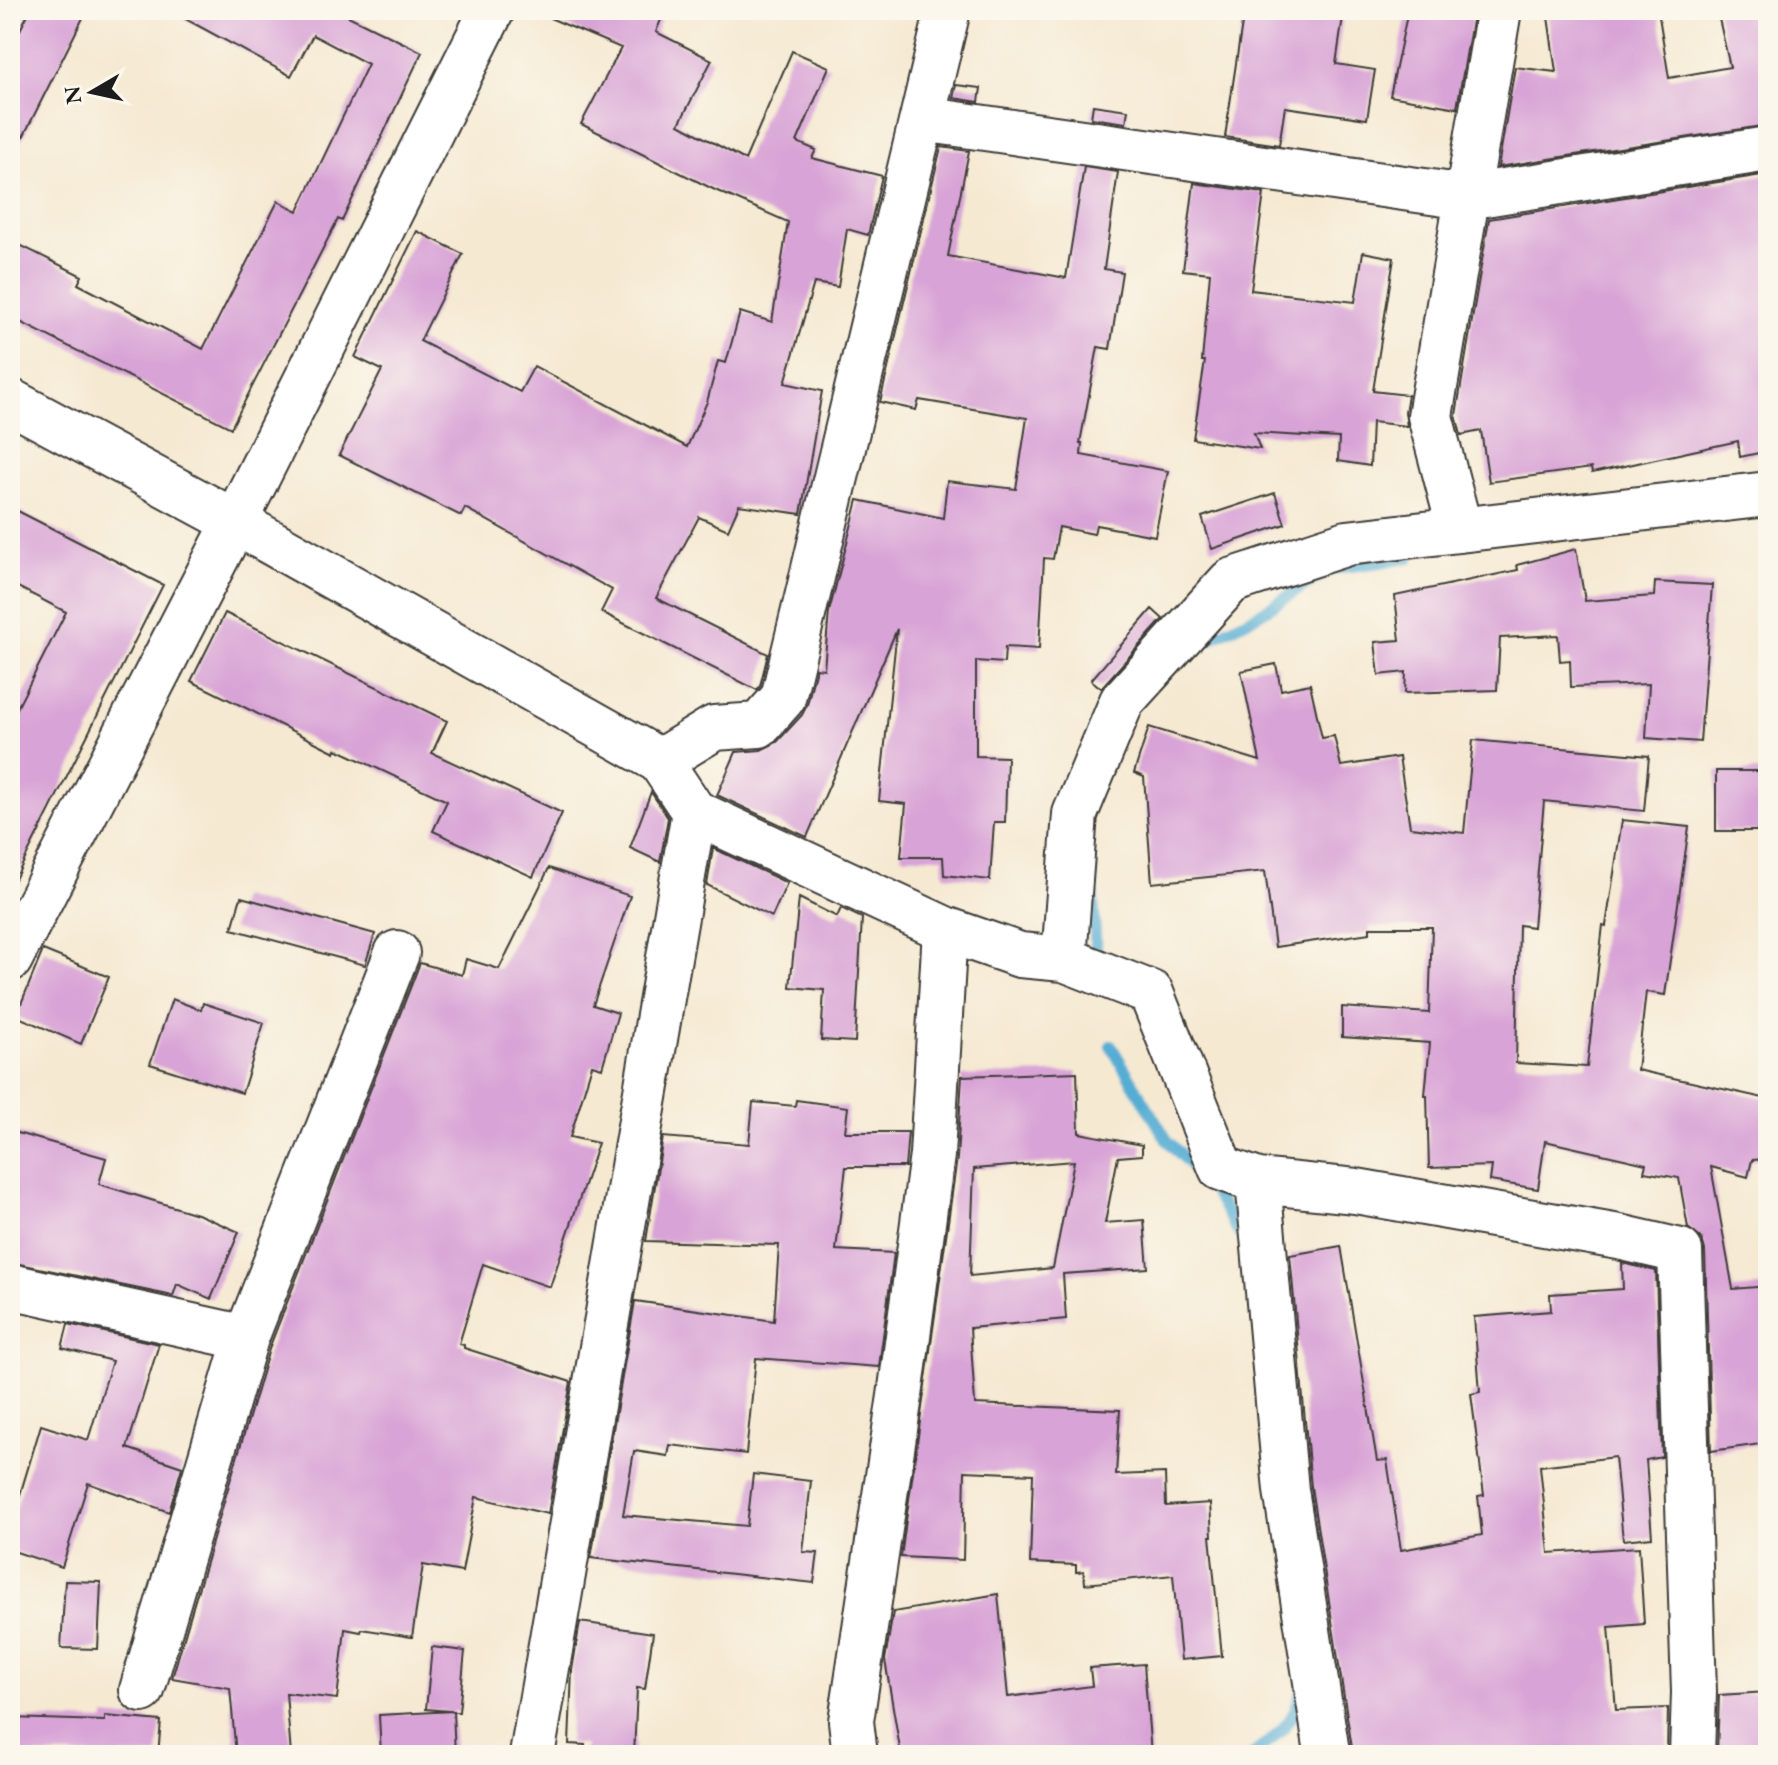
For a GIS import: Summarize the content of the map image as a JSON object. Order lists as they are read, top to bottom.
{
  "north": "left"
}
